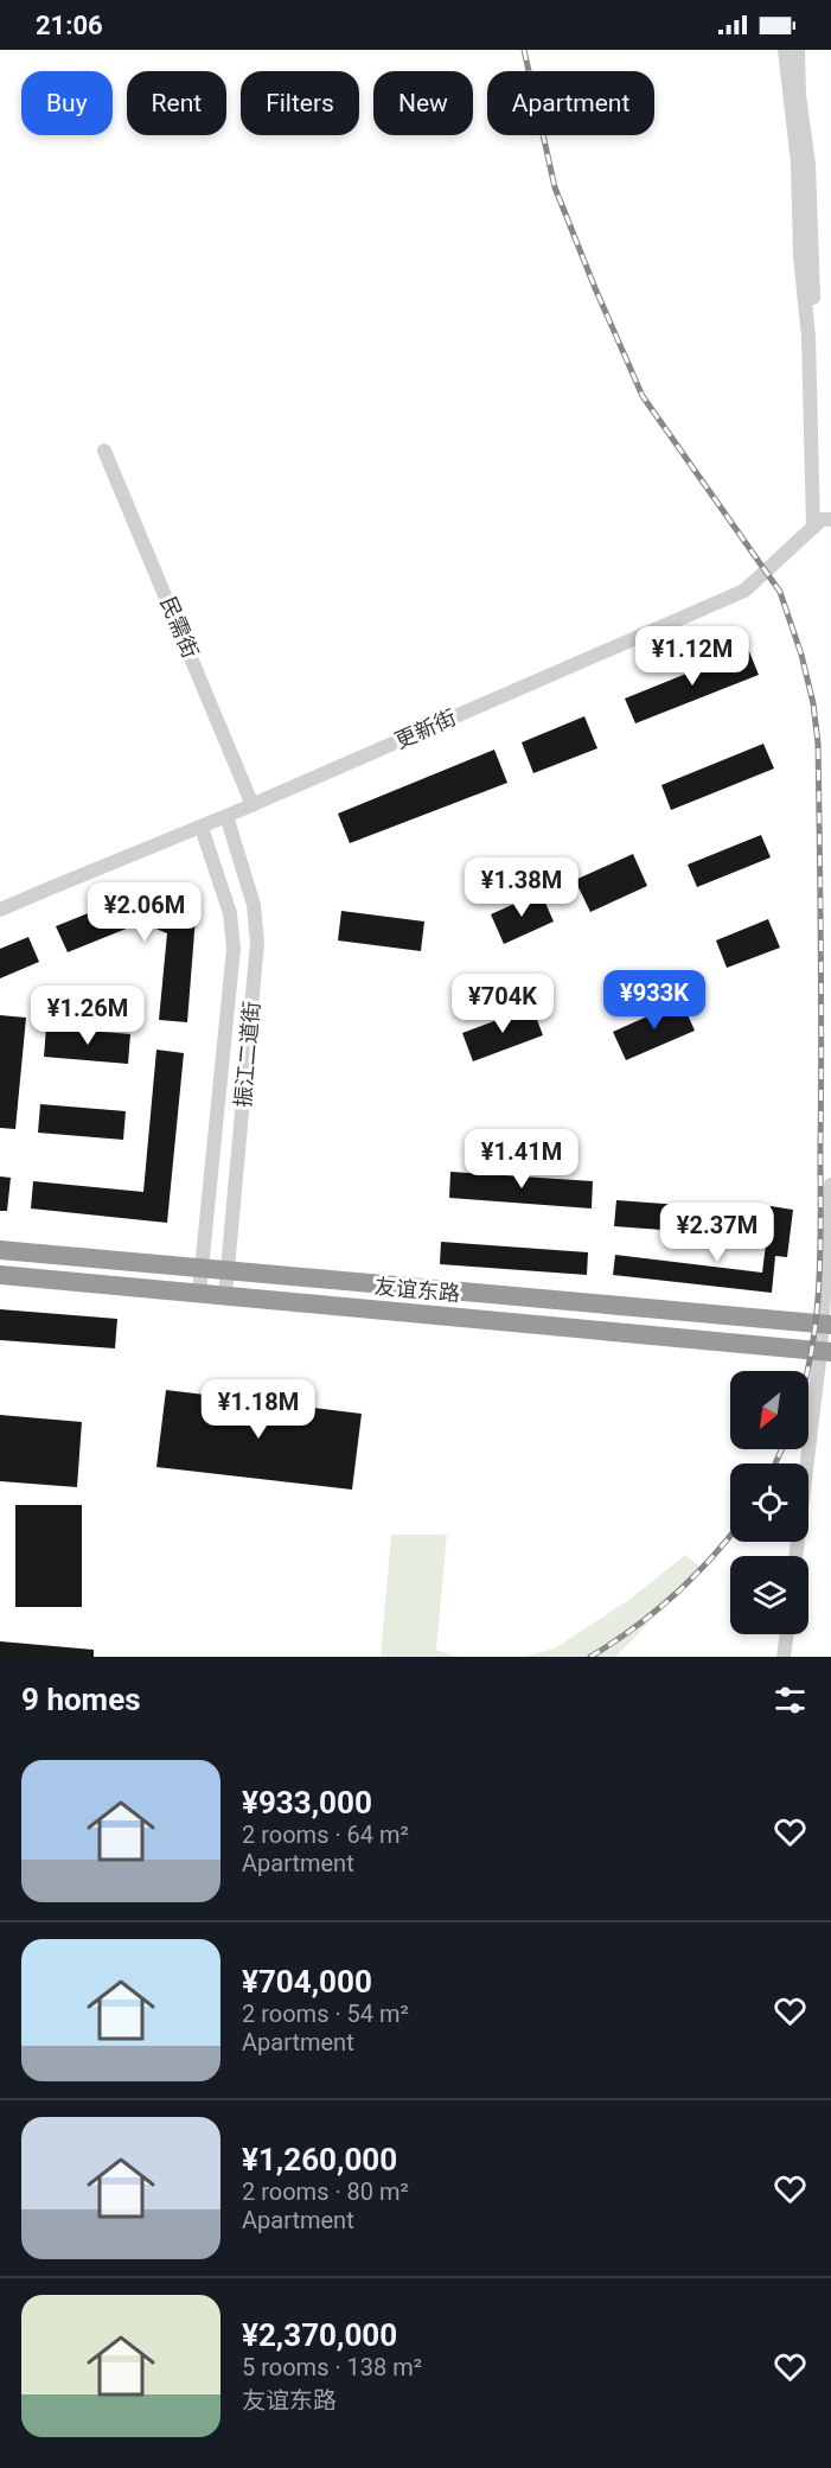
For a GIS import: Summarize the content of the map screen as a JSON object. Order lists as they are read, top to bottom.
{
  "streets": {
    "highway": ["友谊东路"],
    "street": ["民需街", "更新街", "振江二道街"]
  },
  "crossings": [
    ["民需街", "更新街"],
    ["更新街", "振江二道街"],
    ["振江二道街", "友谊东路"]
  ],
  "north": "bottom left",
  "page": {
    "status": "21:06",
    "chip": [
      "Buy",
      "Rent",
      "Filters",
      "New",
      "Apartment"
    ],
    "price": [
      "¥1.12M",
      "¥1.38M",
      "¥2.06M",
      "¥933K",
      "¥704K",
      "¥1.26M",
      "¥1.41M",
      "¥2.37M",
      "¥1.18M"
    ],
    "heading": "9 homes",
    "list": [
      {
        "name": "¥933,000",
        "note": "2 rooms · 64 m² · Apartment"
      },
      {
        "name": "¥704,000",
        "note": "2 rooms · 54 m² · Apartment"
      },
      {
        "name": "¥1,260,000",
        "note": "2 rooms · 80 m² · Apartment"
      },
      {
        "name": "¥2,370,000",
        "note": "5 rooms · 138 m² · 友谊东路"
      }
    ]
  }
}
